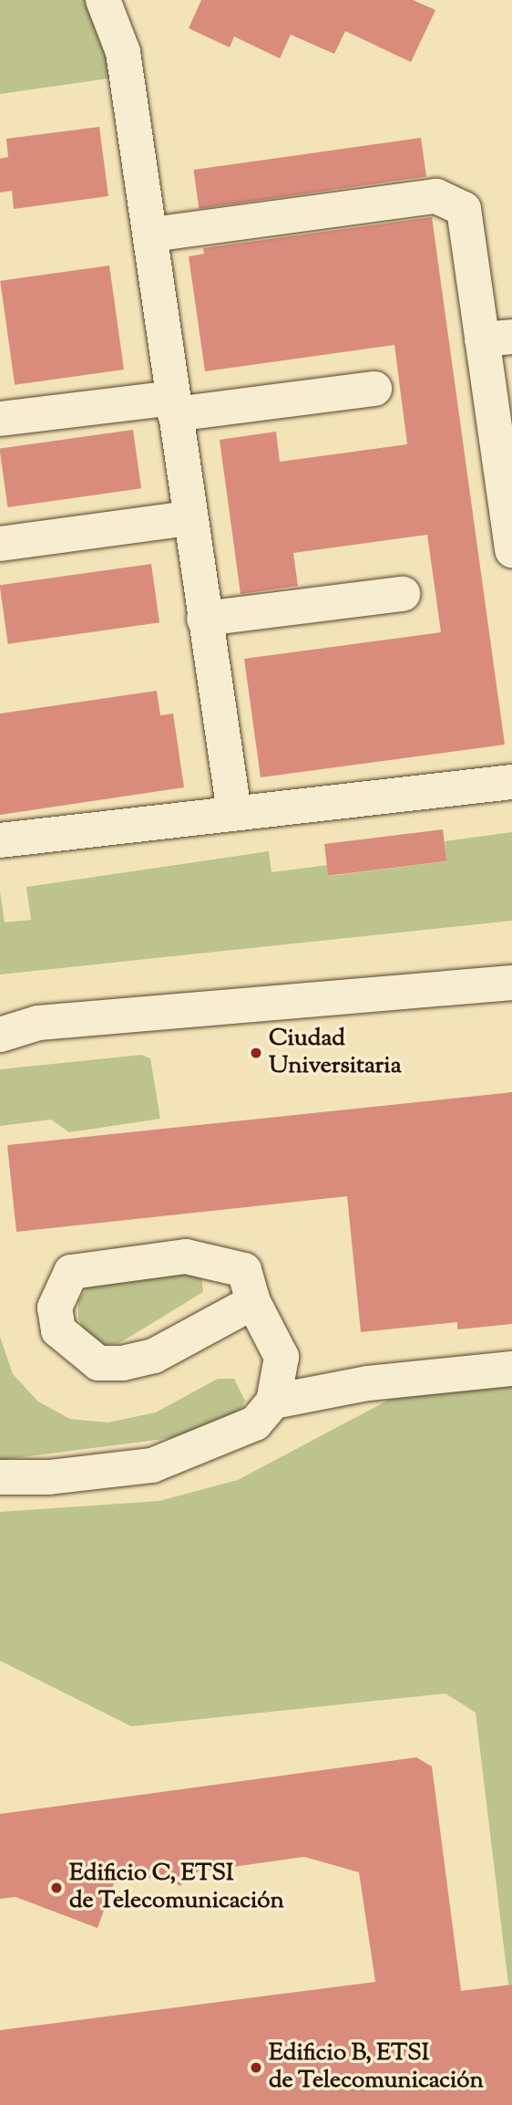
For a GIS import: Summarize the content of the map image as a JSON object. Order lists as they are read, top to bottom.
{
  "places": ["Ciudad Universitaria", "Edificio C, ETSI de Telecomunicación", "Edificio B, ETSI de Telecomunicación"]
}
